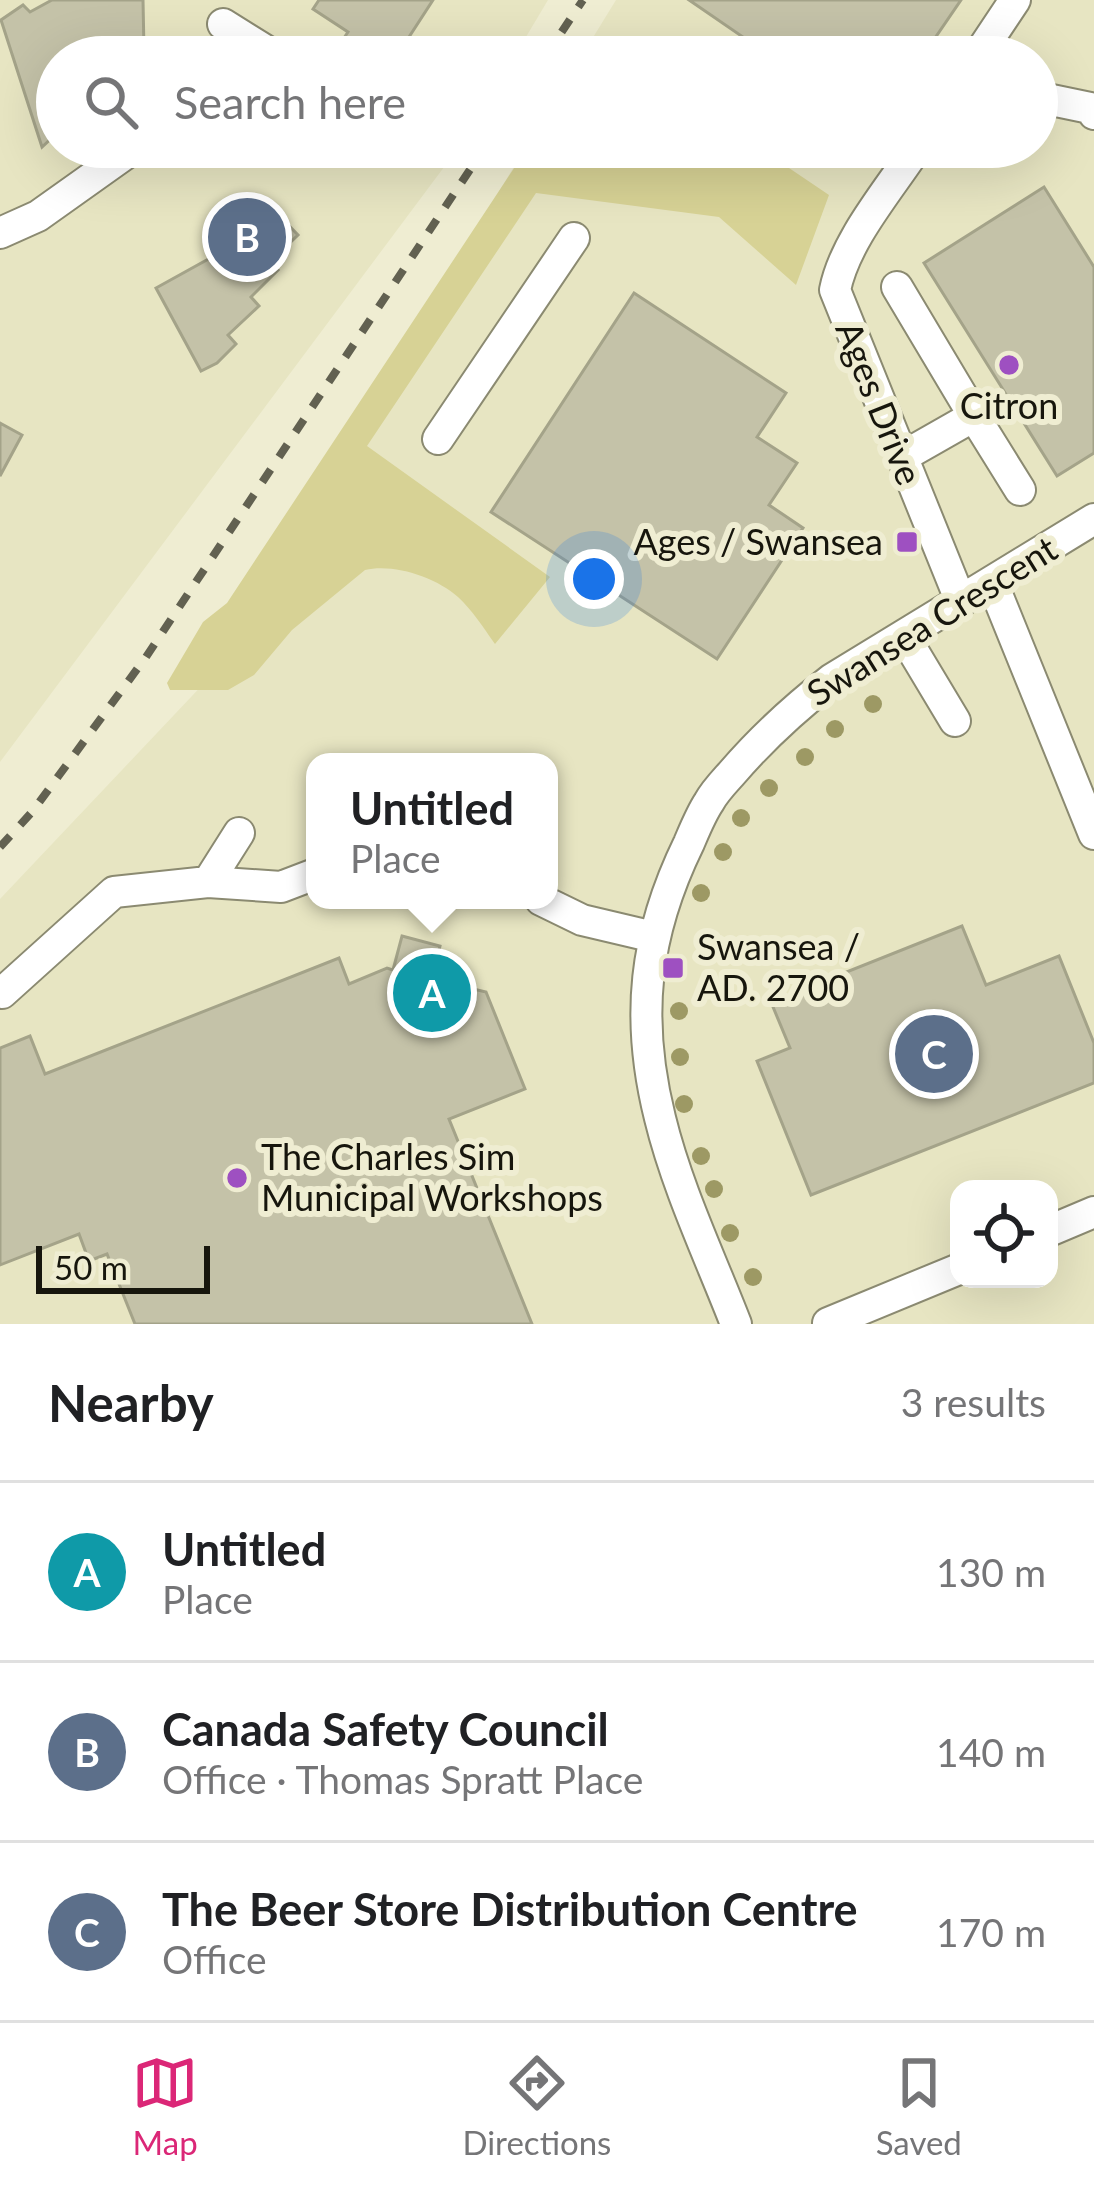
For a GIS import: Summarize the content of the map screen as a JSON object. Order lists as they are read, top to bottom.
{
  "streets": {
    "street": ["Ages Drive", "Swansea Crescent"]
  },
  "crossings": [
    ["Ages Drive", "Swansea Crescent"]
  ],
  "places": {
    "other": ["Citron", "The Charles Sim Municipal Workshops"],
    "transit": ["Ages / Swansea", "Swansea / AD. 2700"]
  },
  "scale_bar": "50 m",
  "page": {
    "search": "Search here",
    "pins": ["B", "A", "C"],
    "popup": ["Untitled", "Place"],
    "scale": "50 m",
    "heading": ["Nearby", "3 results"],
    "list": [
      {
        "mark": "A",
        "name": "Untitled",
        "note": "Place",
        "value": "130 m"
      },
      {
        "mark": "B",
        "name": "Canada Safety Council",
        "note": "Office · Thomas Spratt Place",
        "value": "140 m"
      },
      {
        "mark": "C",
        "name": "The Beer Store Distribution Centre",
        "note": "Office",
        "value": "170 m"
      }
    ],
    "nav": ["Map", "Directions", "Saved"]
  }
}
